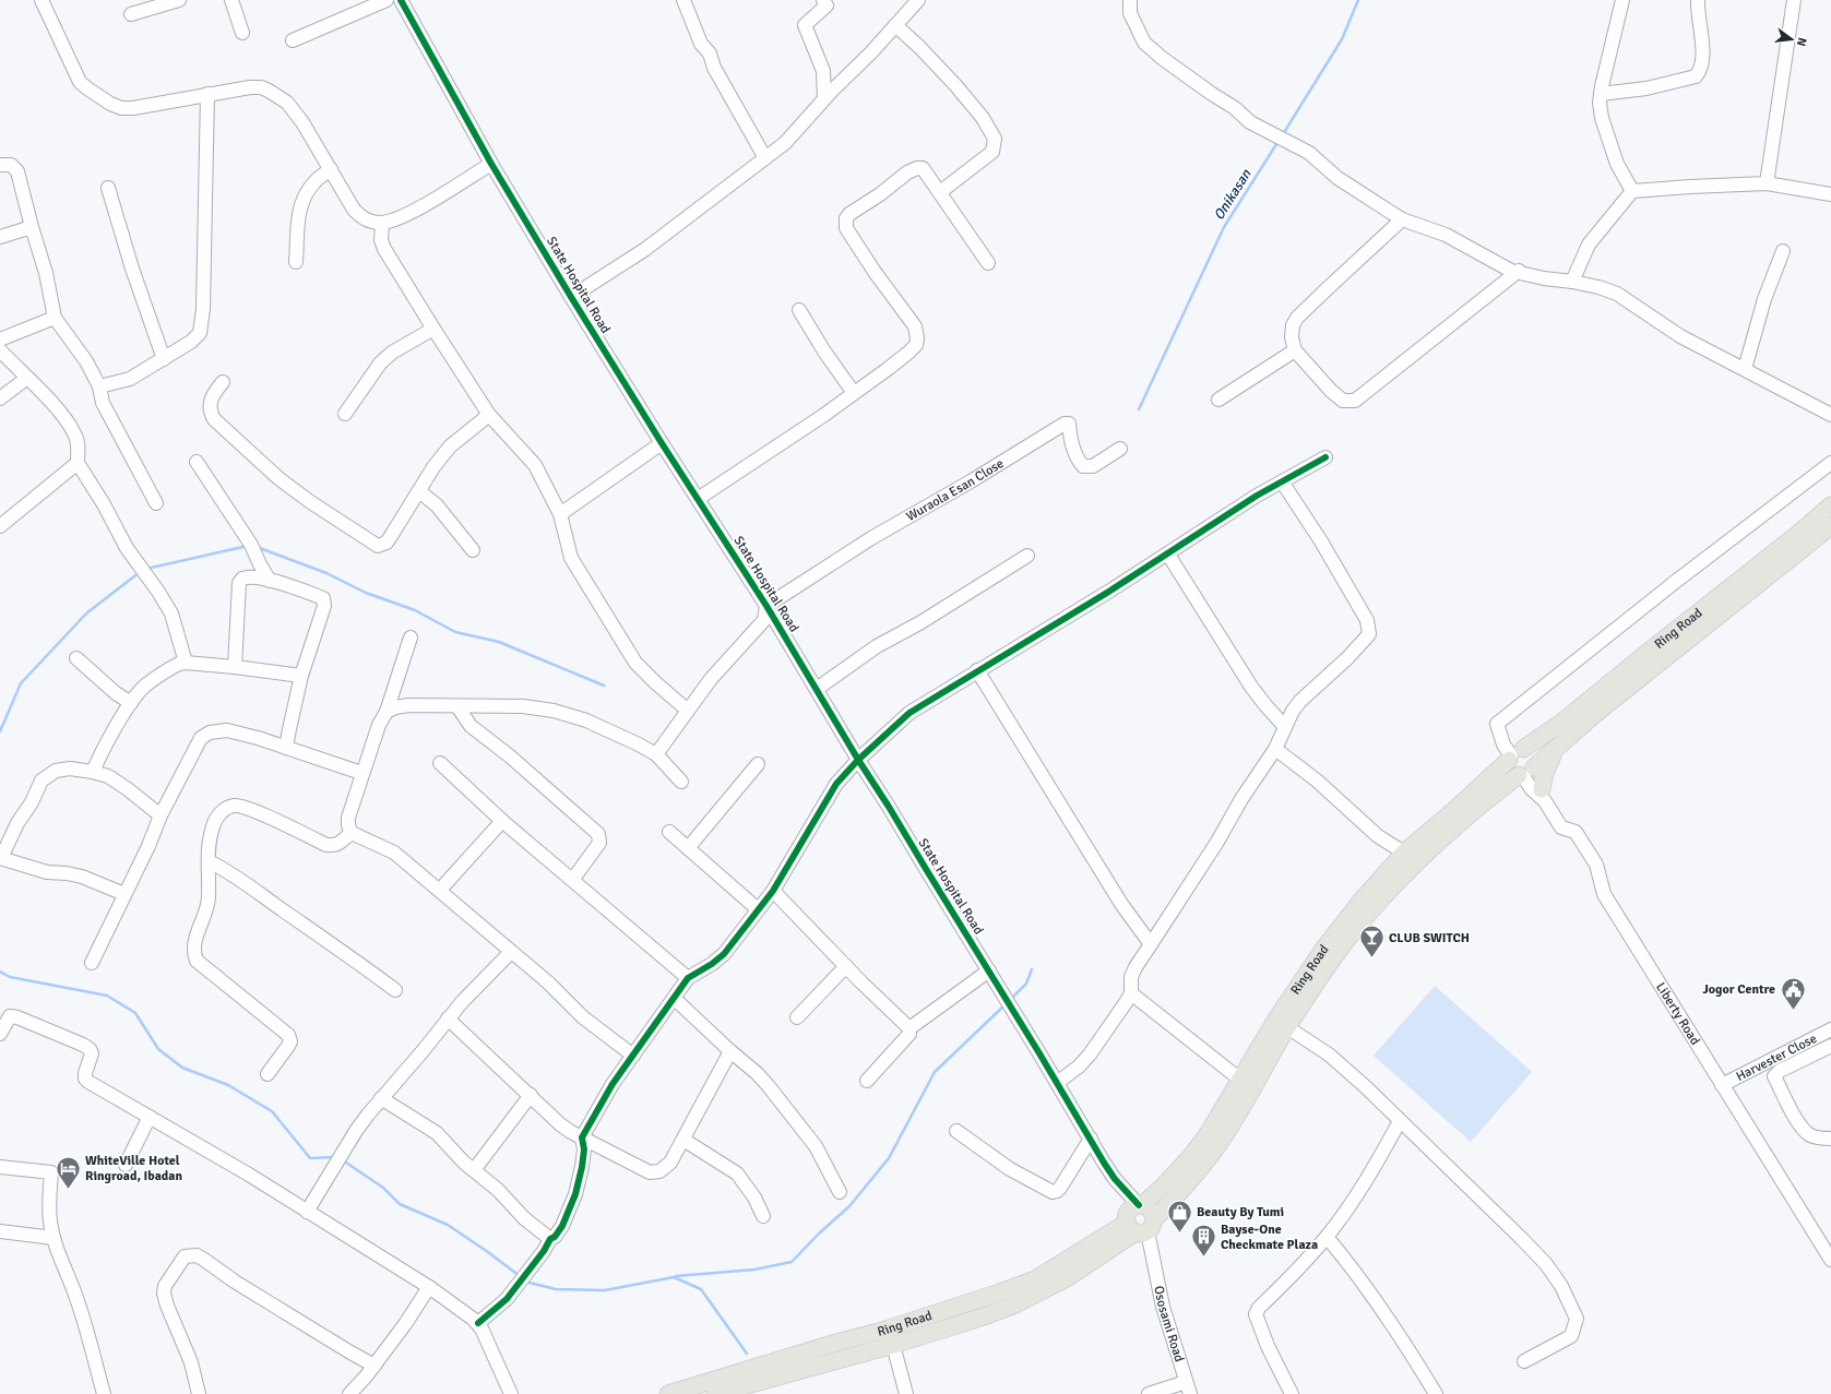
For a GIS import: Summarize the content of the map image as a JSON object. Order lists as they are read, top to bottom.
{
  "streets": {
    "main road": ["Ring Road"],
    "street": [
      "State Hospital Road",
      "Wuraola Esan Close",
      "Liberty Road",
      "Harvester Close",
      "Ososami Road"
    ]
  },
  "crossings": [
    ["State Hospital Road", "Wuraola Esan Close"],
    ["State Hospital Road", "Ring Road"],
    ["State Hospital Road", "Ososami Road"],
    ["Ring Road", "Liberty Road"],
    ["Liberty Road", "Harvester Close"]
  ],
  "water": ["Onikasan"],
  "places": {
    "bar": ["CLUB SWITCH"],
    "public building": ["Jogor Centre"],
    "hotel": ["WhiteVille Hotel Ringroad, Ibadan"],
    "shop": ["Beauty By Tumi"],
    "building": ["Bayse-One Checkmate Plaza"]
  },
  "north": "right"
}
